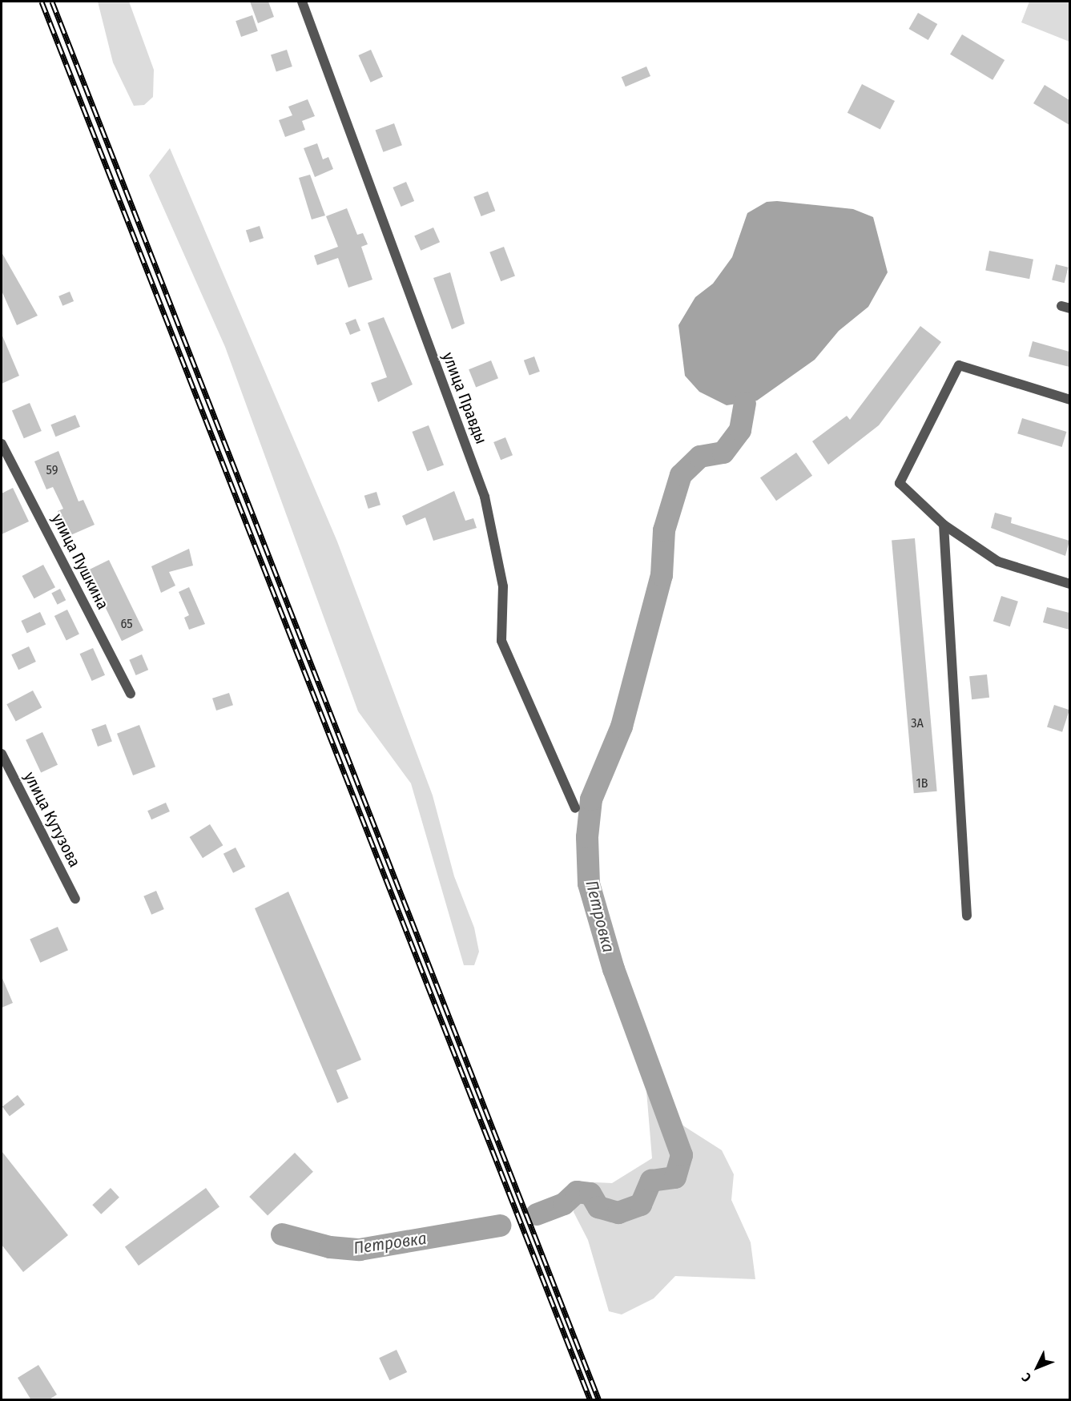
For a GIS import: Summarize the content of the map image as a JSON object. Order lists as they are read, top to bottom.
{
  "streets": {
    "street": ["улица Правды", "улица Пушкина", "улица Кутузова"]
  },
  "water": ["Петровка"],
  "house_numbers": [
    "59",
    "65",
    "3А",
    "1В"
  ],
  "north": "bottom left"
}
